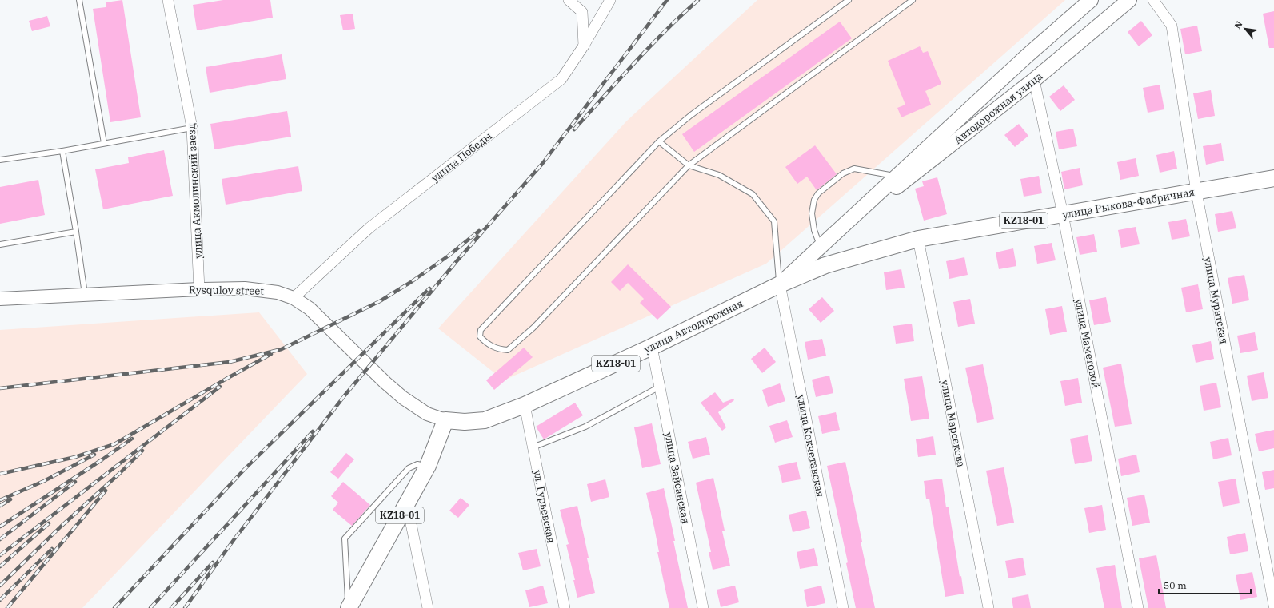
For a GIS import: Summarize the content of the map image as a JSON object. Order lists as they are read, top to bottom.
{
  "streets": {
    "main road": [
      "Автодорожная улица",
      "улица Рыкова-Фабричная",
      "KZ18-01",
      "улица Автодорожная"
    ],
    "street": [
      "улица Победы",
      "улица Акмолинский заезд",
      "Rysqulov street",
      "улица Муратская",
      "улица Маметовой",
      "улица Марсекова",
      "улица Кокчетавская",
      "улица Зайсанская",
      "ул. Гурьевская"
    ]
  },
  "crossings": [
    ["Автодорожная улица", "улица Рыкова-Фабричная"],
    ["Автодорожная улица", "улица Автодорожная"],
    ["Автодорожная улица", "улица Маметовой"],
    ["Автодорожная улица", "улица Кокчетавская"],
    ["улица Победы", "Rysqulov street"],
    ["улица Акмолинский заезд", "Rysqulov street"],
    ["улица Рыкова-Фабричная", "улица Муратская"],
    ["улица Рыкова-Фабричная", "улица Автодорожная"],
    ["улица Рыкова-Фабричная", "улица Маметовой"],
    ["улица Рыкова-Фабричная", "улица Марсекова"],
    ["улица Рыкова-Фабричная", "улица Кокчетавская"],
    ["KZ18-01", "Rysqulov street"],
    ["KZ18-01", "улица Автодорожная"],
    ["Rysqulov street", "улица Автодорожная"],
    ["улица Автодорожная", "улица Кокчетавская"],
    ["улица Автодорожная", "улица Зайсанская"],
    ["улица Автодорожная", "ул. Гурьевская"]
  ],
  "scale_bar": "50 m",
  "north": "top left"
}
